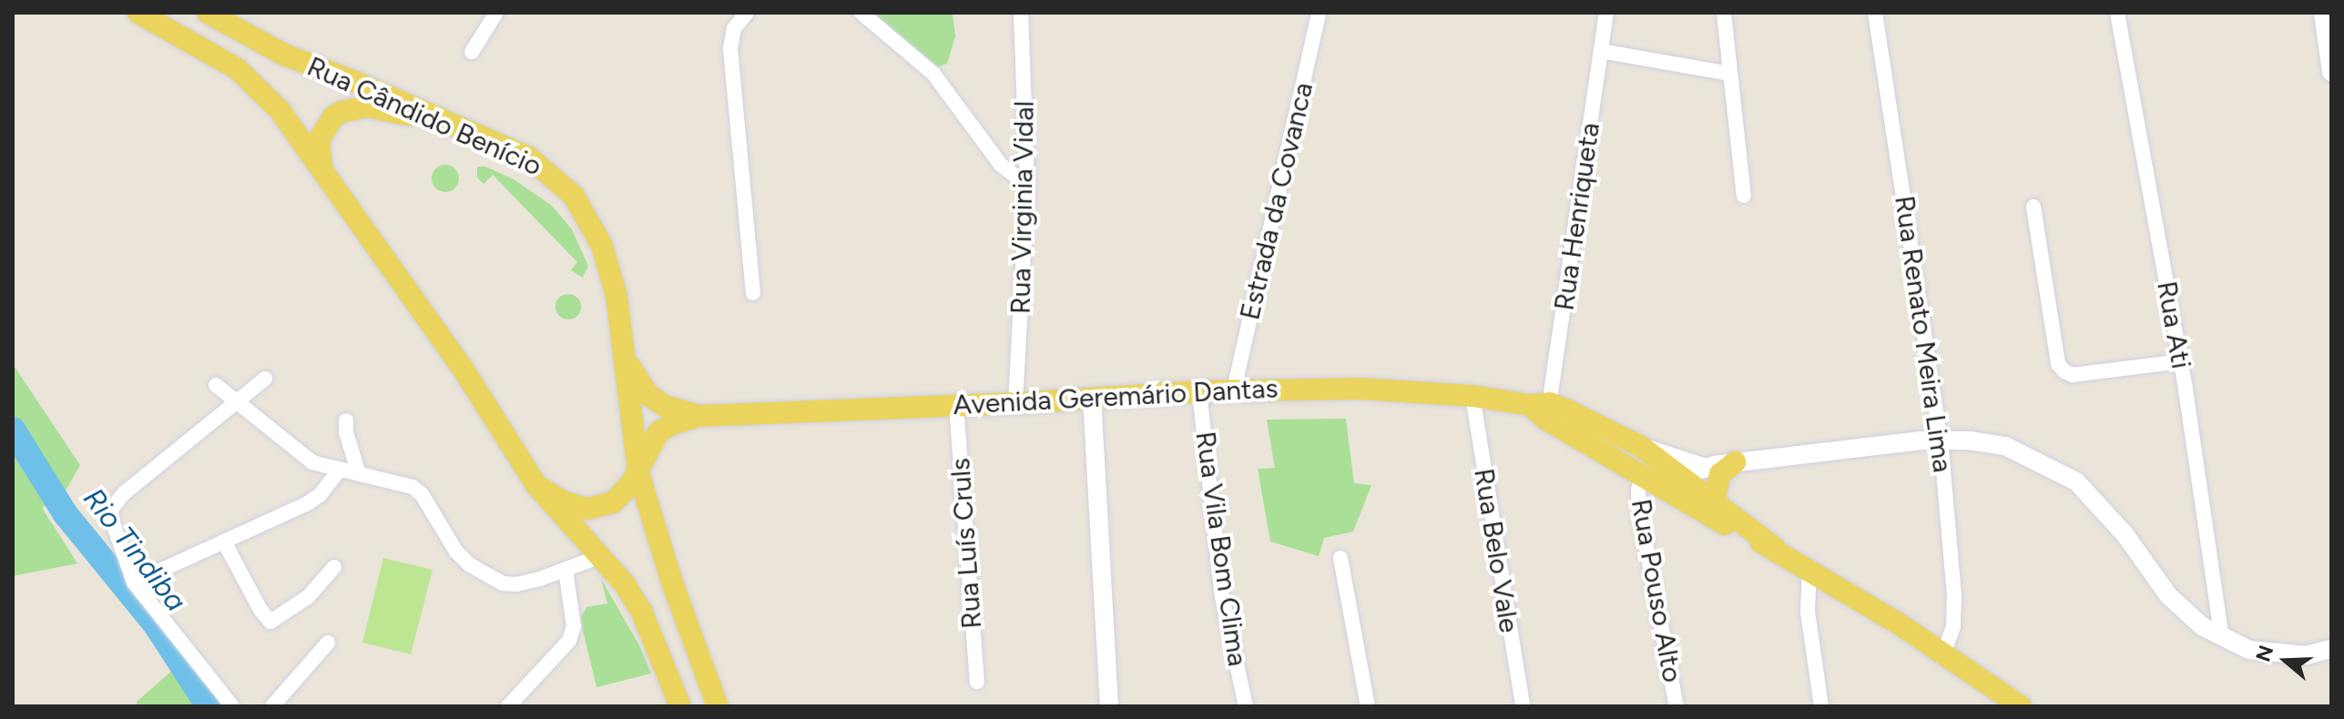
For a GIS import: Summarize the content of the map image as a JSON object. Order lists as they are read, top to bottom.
{
  "streets": {
    "main road": ["Rua Cândido Benício", "Avenida Geremário Dantas"],
    "street": [
      "Estrada da Covanca",
      "Rua Virginia Vidal",
      "Rua Henriqueta",
      "Rua Ati",
      "Rua Renato Meira Lima",
      "Rua Luís Cruls",
      "Rua Vila Bom Clima",
      "Rua Belo Vale",
      "Rua Pouso Alto"
    ]
  },
  "crossings": [
    ["Rua Cândido Benício", "Avenida Geremário Dantas"],
    ["Estrada da Covanca", "Avenida Geremário Dantas"],
    ["Rua Virginia Vidal", "Avenida Geremário Dantas"],
    ["Rua Henriqueta", "Avenida Geremário Dantas"],
    ["Rua Renato Meira Lima", "Avenida Geremário Dantas"],
    ["Avenida Geremário Dantas", "Rua Luís Cruls"],
    ["Avenida Geremário Dantas", "Rua Vila Bom Clima"],
    ["Avenida Geremário Dantas", "Rua Belo Vale"],
    ["Avenida Geremário Dantas", "Rua Pouso Alto"]
  ],
  "water": ["Rio Tindiba"],
  "north": "left"
}
